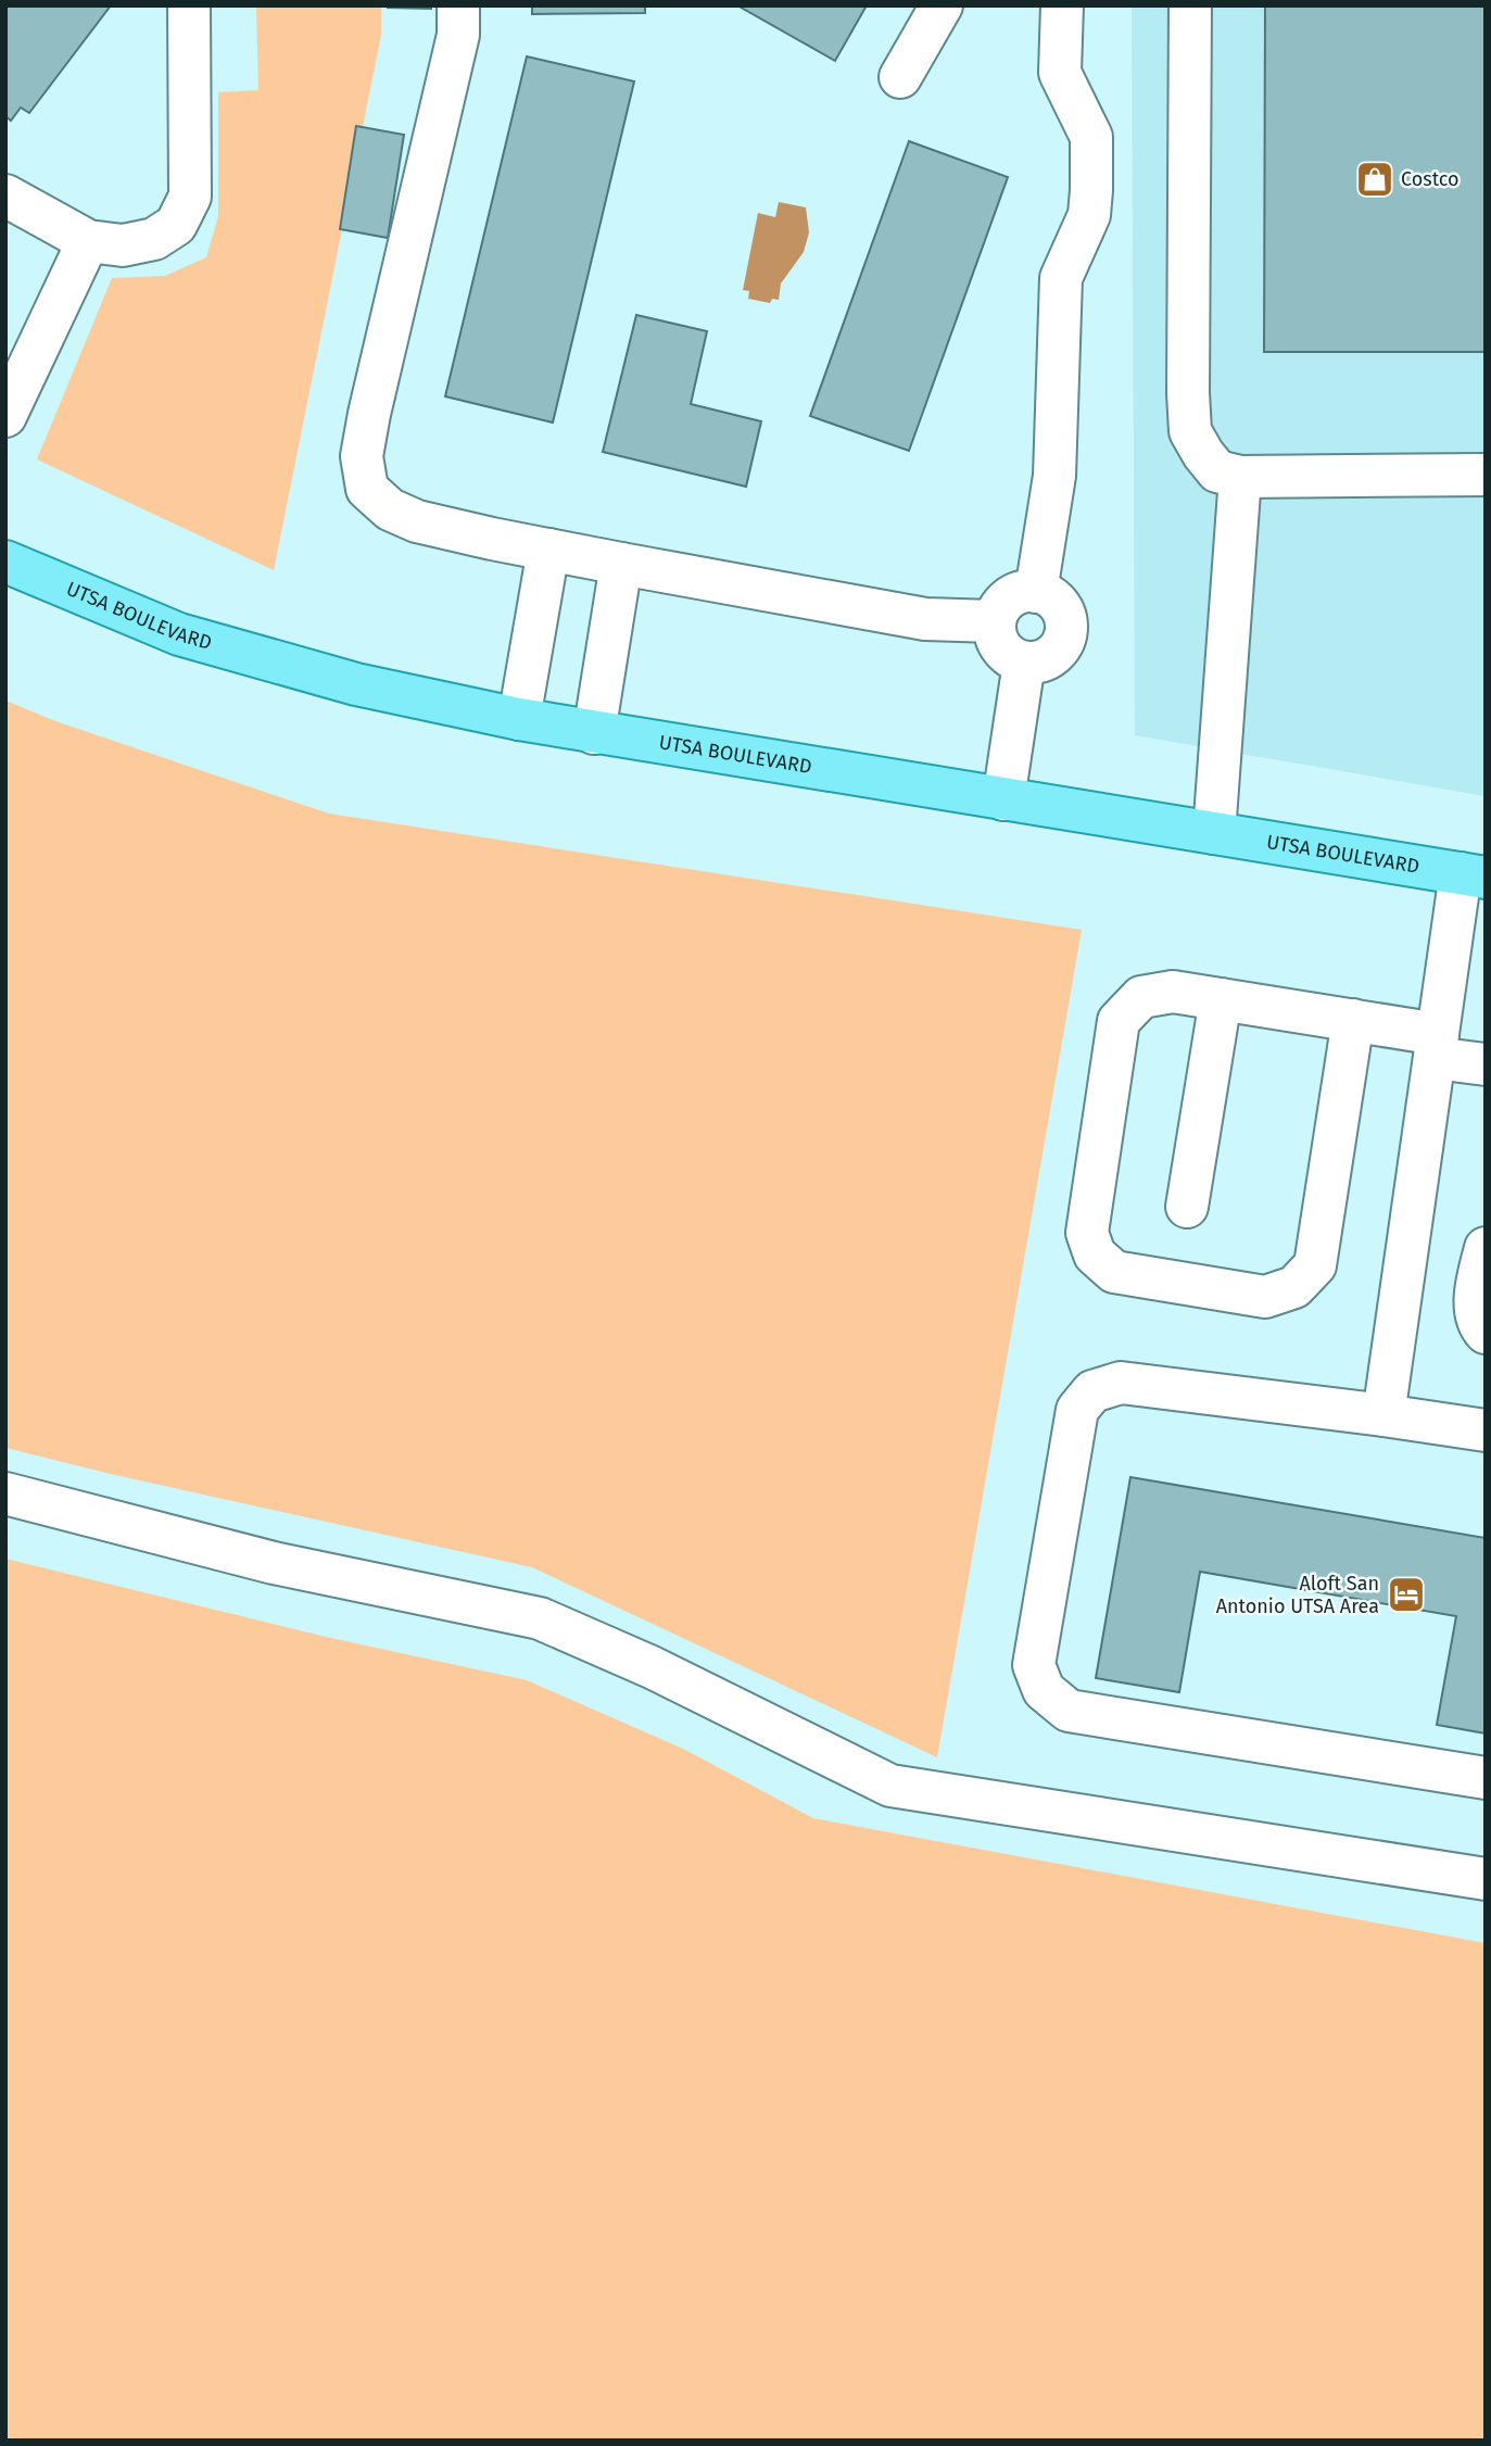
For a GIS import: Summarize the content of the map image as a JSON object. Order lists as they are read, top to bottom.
{
  "streets": {
    "main road": ["UTSA BOULEVARD"]
  },
  "places": {
    "shop": ["Costco"],
    "hotel": ["Aloft San Antonio UTSA Area"]
  }
}
